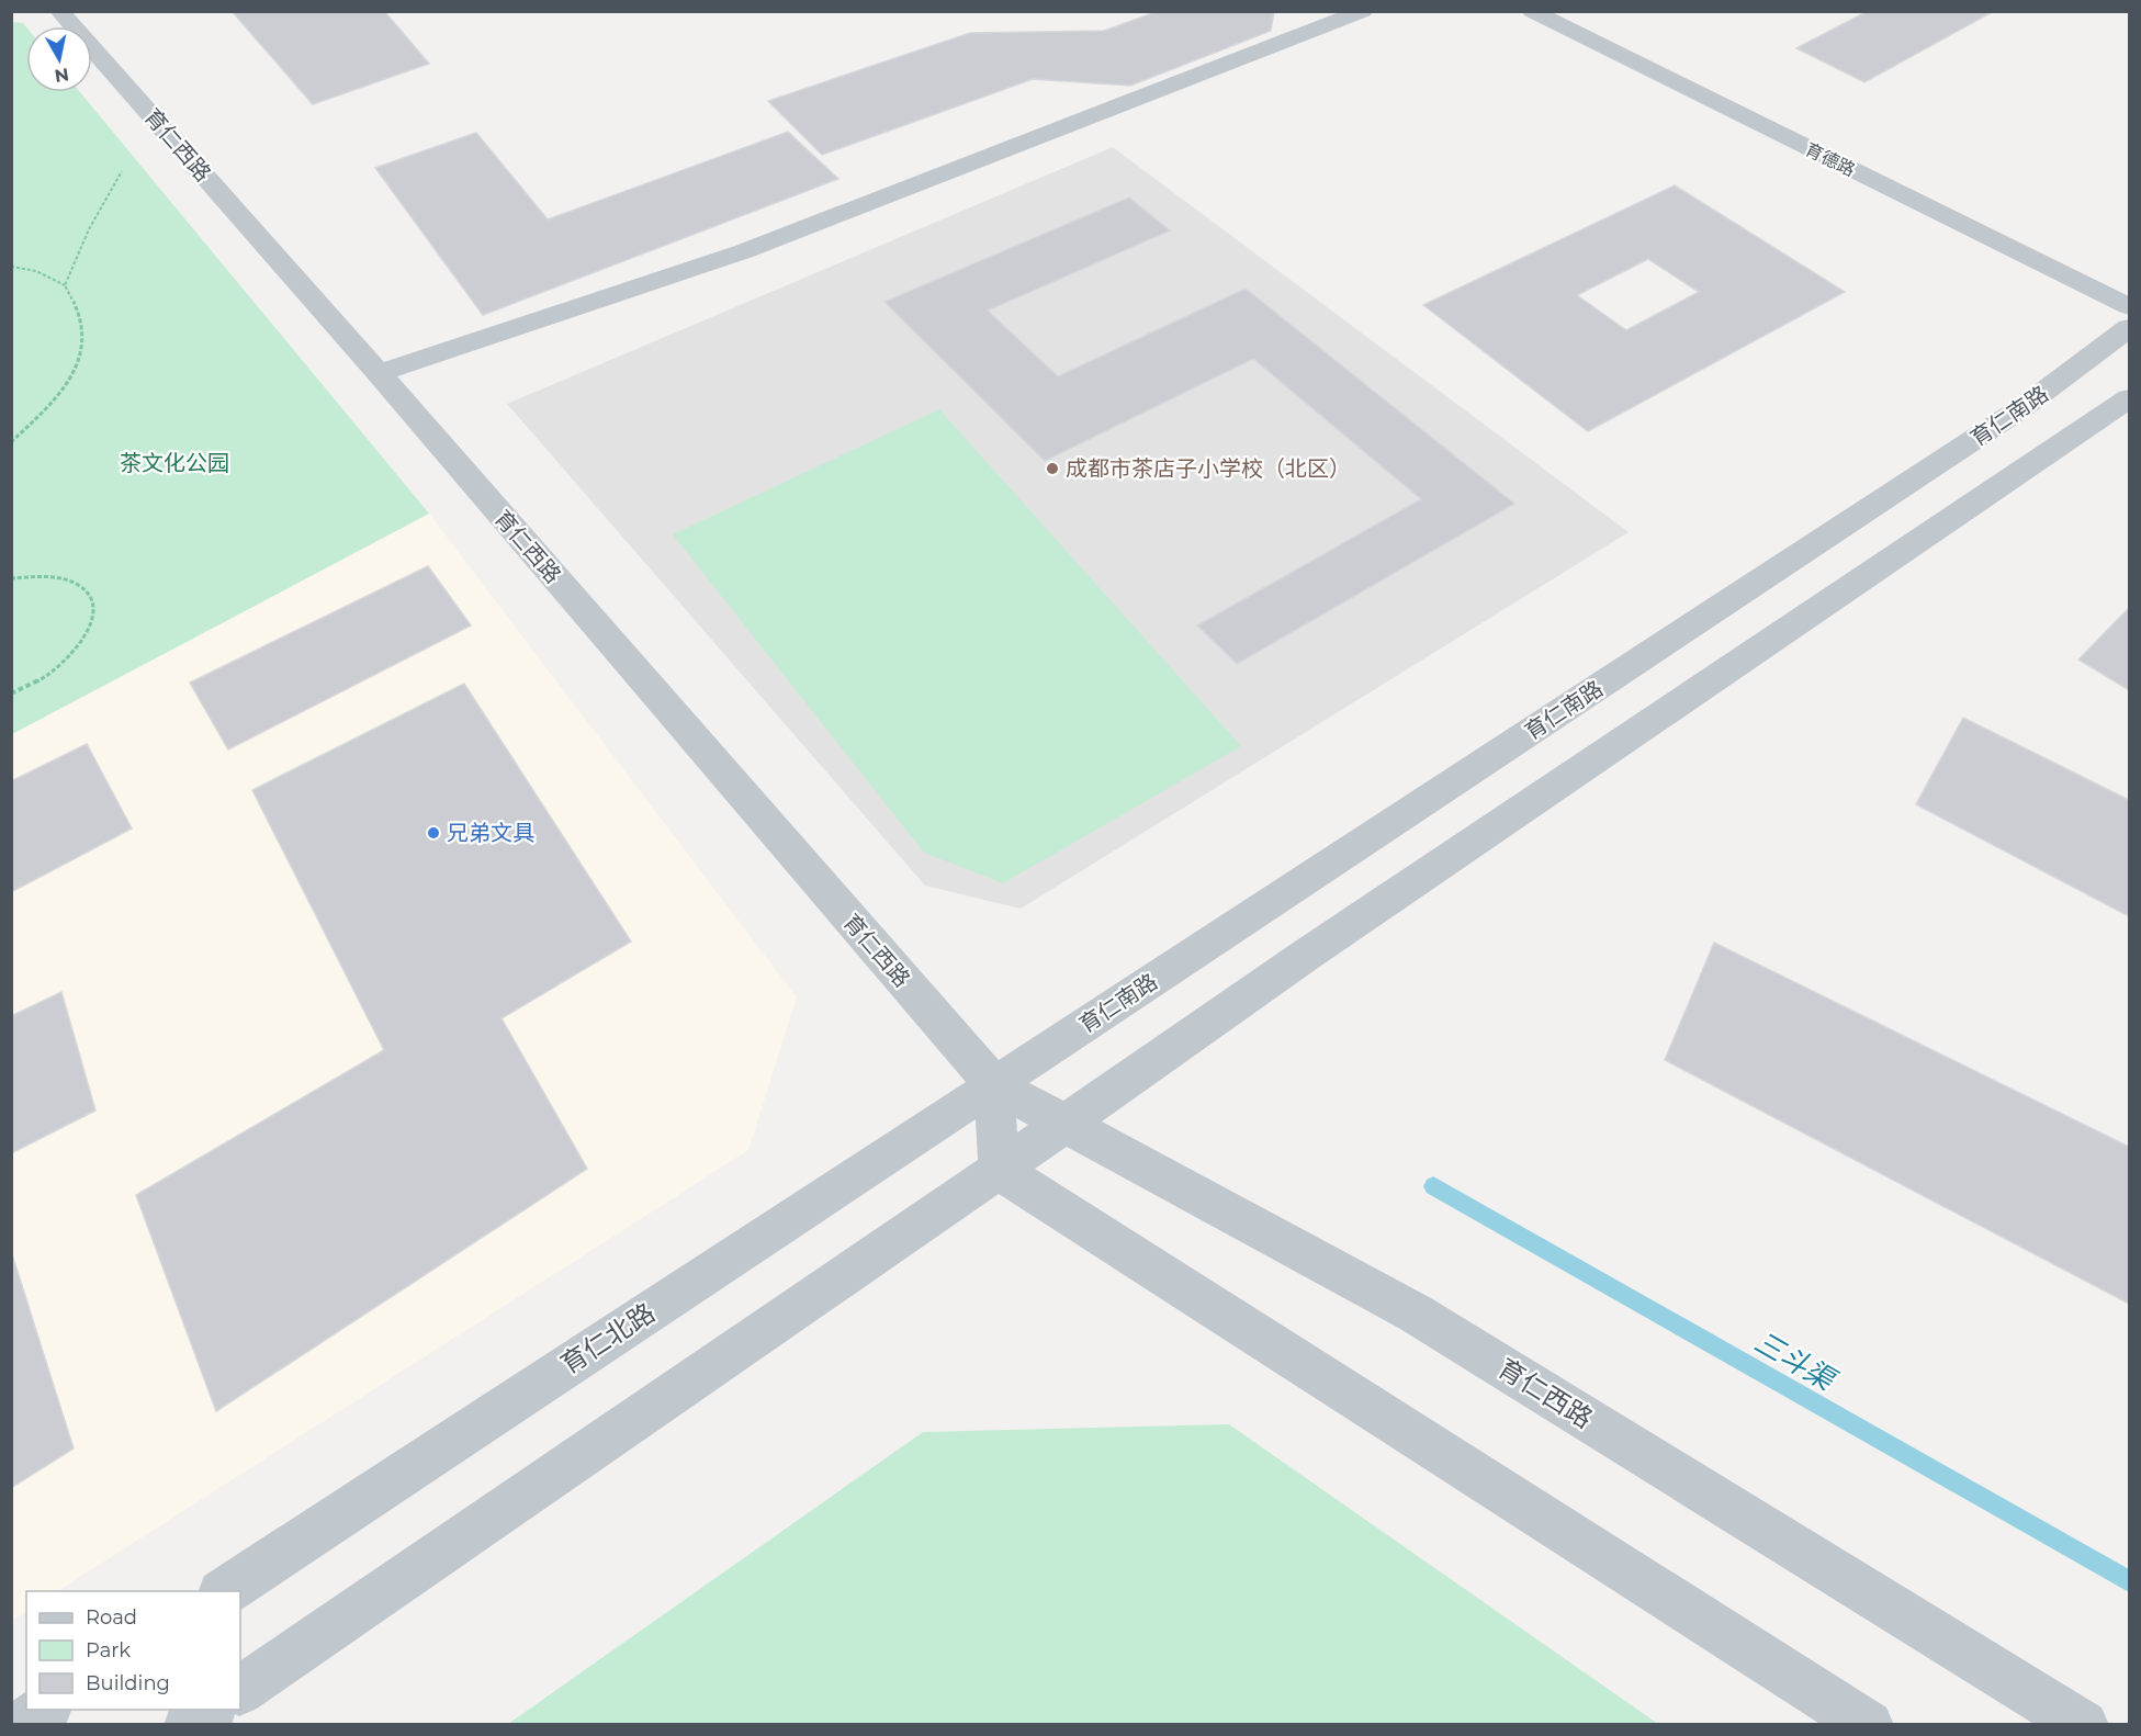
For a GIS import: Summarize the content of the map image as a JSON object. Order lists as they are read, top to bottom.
{
  "streets": {
    "street": [
      "育仁西路",
      "育德路",
      "育仁南路",
      "育仁北路"
    ]
  },
  "crossings": [
    ["育仁西路", "育仁南路"],
    ["育仁西路", "育仁北路"],
    ["育仁南路", "育仁北路"]
  ],
  "water": ["三斗渠"],
  "parks": ["茶文化公园"],
  "places": ["成都市茶店子小学校（北区）", "兄弟文具"],
  "legend": ["Road", "Park", "Building"],
  "north": "bottom"
}
